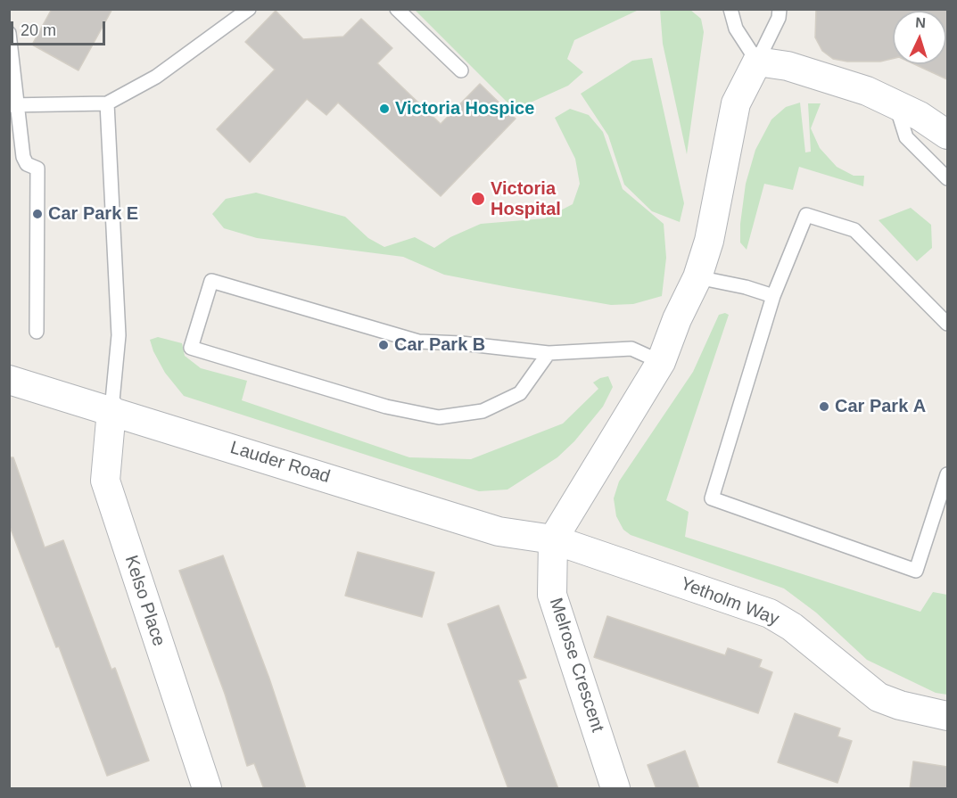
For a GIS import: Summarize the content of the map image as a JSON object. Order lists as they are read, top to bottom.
{
  "streets": {
    "street": [
      "Lauder Road",
      "Kelso Place",
      "Yetholm Way",
      "Melrose Crescent"
    ]
  },
  "crossings": [
    ["Lauder Road", "Kelso Place"],
    ["Lauder Road", "Yetholm Way"],
    ["Lauder Road", "Melrose Crescent"],
    ["Yetholm Way", "Melrose Crescent"]
  ],
  "places": [
    "Victoria Hospice",
    "Victoria Hospital",
    "Car Park E",
    "Car Park B",
    "Car Park A"
  ],
  "scale_bar": "20 m",
  "north": "top"
}
